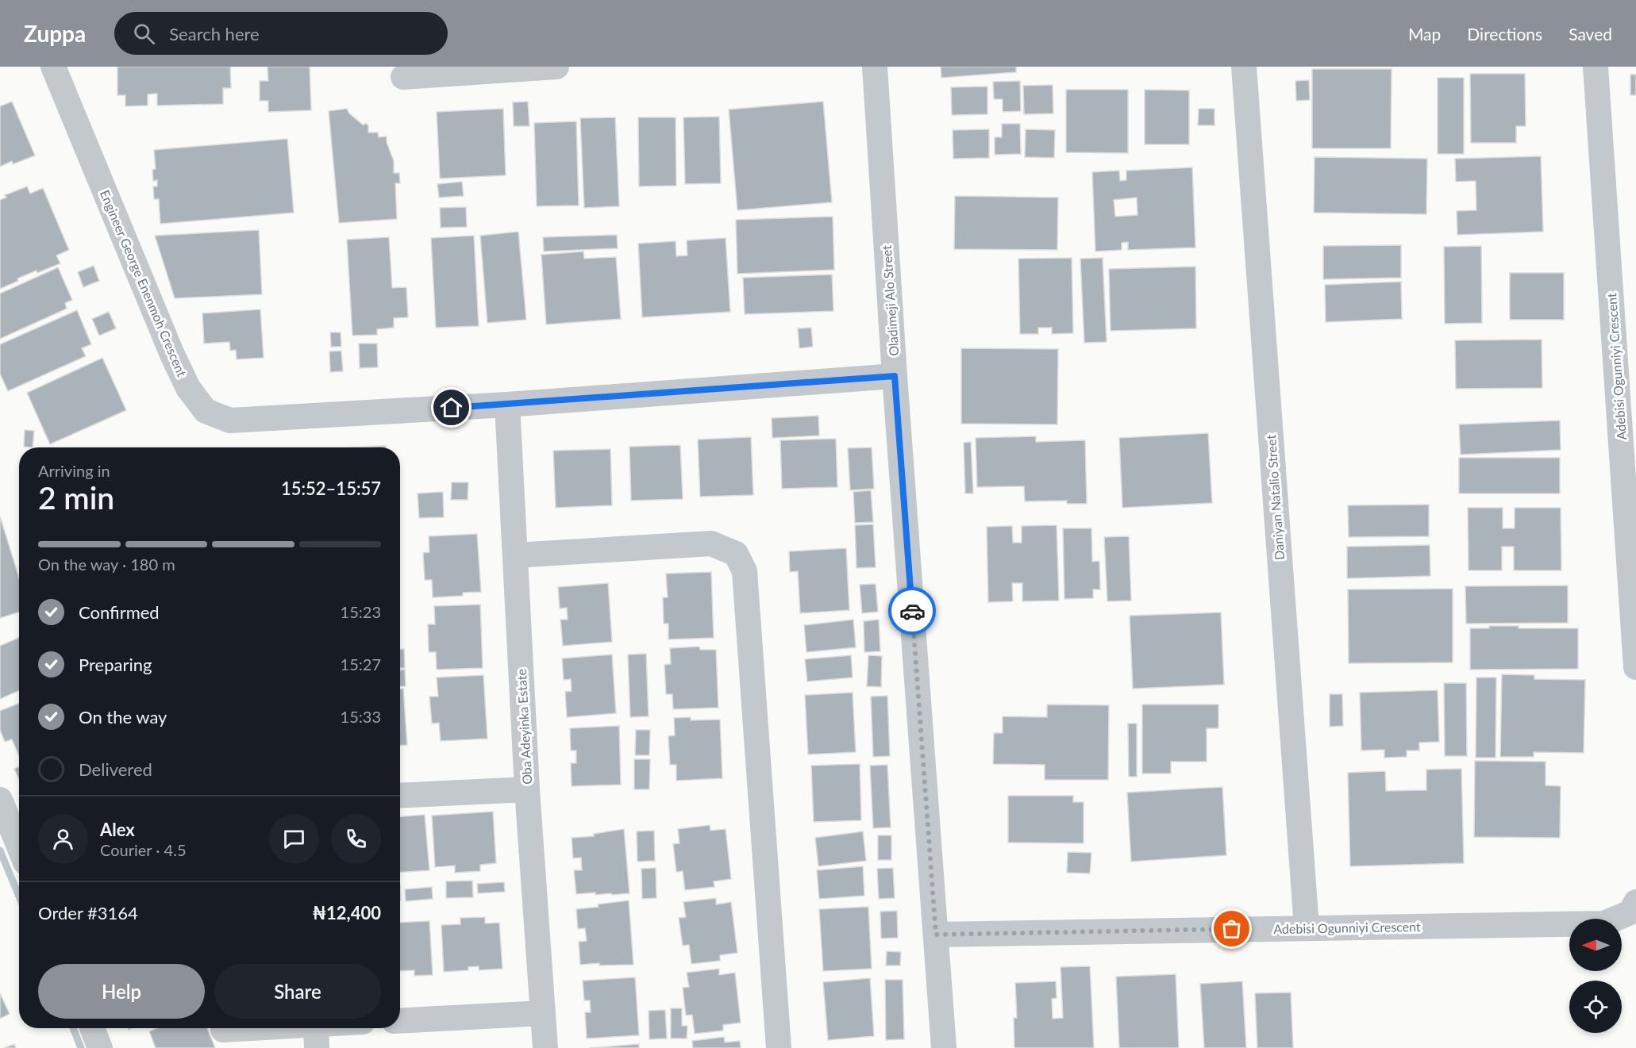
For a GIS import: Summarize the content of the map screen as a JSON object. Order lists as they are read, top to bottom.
{
  "streets": {
    "street": [
      "Engineer George Enenmoh Crescent",
      "Oladimeji Alo Street",
      "Adebisi Ogunniyi Crescent",
      "Daniyan Natalio Street",
      "Oba Adeyinka Estate"
    ]
  },
  "crossings": [
    ["Engineer George Enenmoh Crescent", "Oladimeji Alo Street"],
    ["Engineer George Enenmoh Crescent", "Oba Adeyinka Estate"],
    ["Oladimeji Alo Street", "Adebisi Ogunniyi Crescent"],
    ["Adebisi Ogunniyi Crescent", "Daniyan Natalio Street"]
  ],
  "north": "left",
  "page": {
    "header": "Zuppa",
    "search": "Search here",
    "nav": ["Map", "Directions", "Saved"],
    "heading": ["2 min", "Arriving in", "15:52–15:57"],
    "panel": [
      "Alex",
      "Courier · 4.5",
      "Order #3164",
      "₦12,400"
    ],
    "bar": "On the way · 180 m",
    "list": [
      ["Confirmed", "15:23"],
      ["Preparing", "15:27"],
      ["On the way", "15:33"],
      "Delivered"
    ],
    "buttons": ["Help", "Share"]
  }
}
